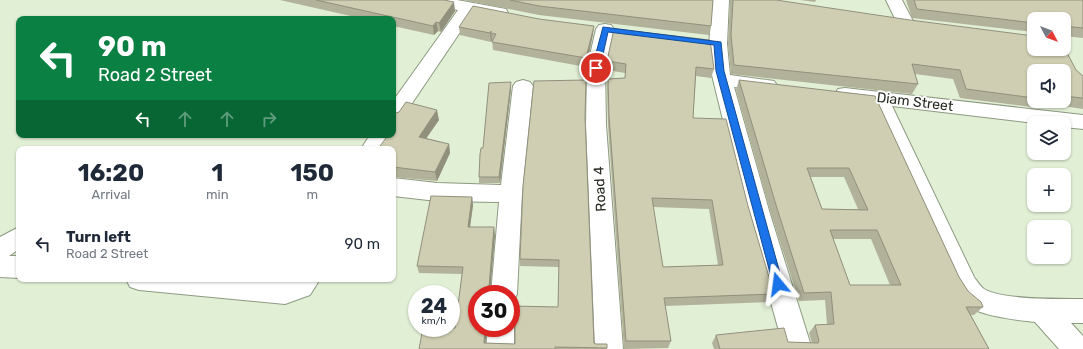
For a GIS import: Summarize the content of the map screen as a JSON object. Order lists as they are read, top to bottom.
{
  "streets": {
    "street": ["Diam Street", "Road 4"]
  },
  "north": "bottom right",
  "page": {
    "map_buttons": ["+", "−"],
    "turn": ["90 m", "Road 2 Street"],
    "eta": [
      "16:20",
      "Arrival",
      "1",
      "min",
      "150",
      "m"
    ],
    "list": [
      {
        "name": "Turn left",
        "note": "Road 2 Street",
        "value": "90 m"
      }
    ],
    "speed": "24 km/h",
    "limit": "30"
  }
}
